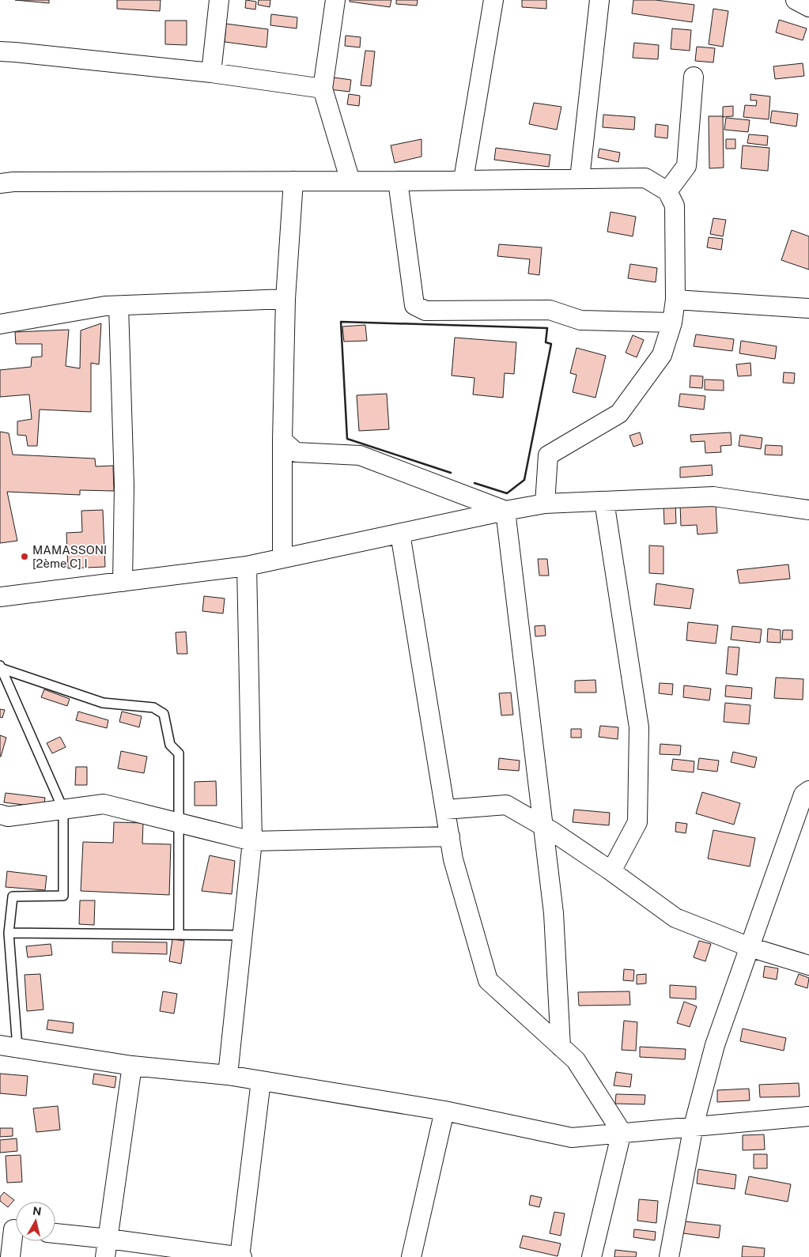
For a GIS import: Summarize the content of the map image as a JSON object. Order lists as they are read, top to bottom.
{
  "places": ["MAMASSONI [2ème C] I"],
  "north": "top"
}
